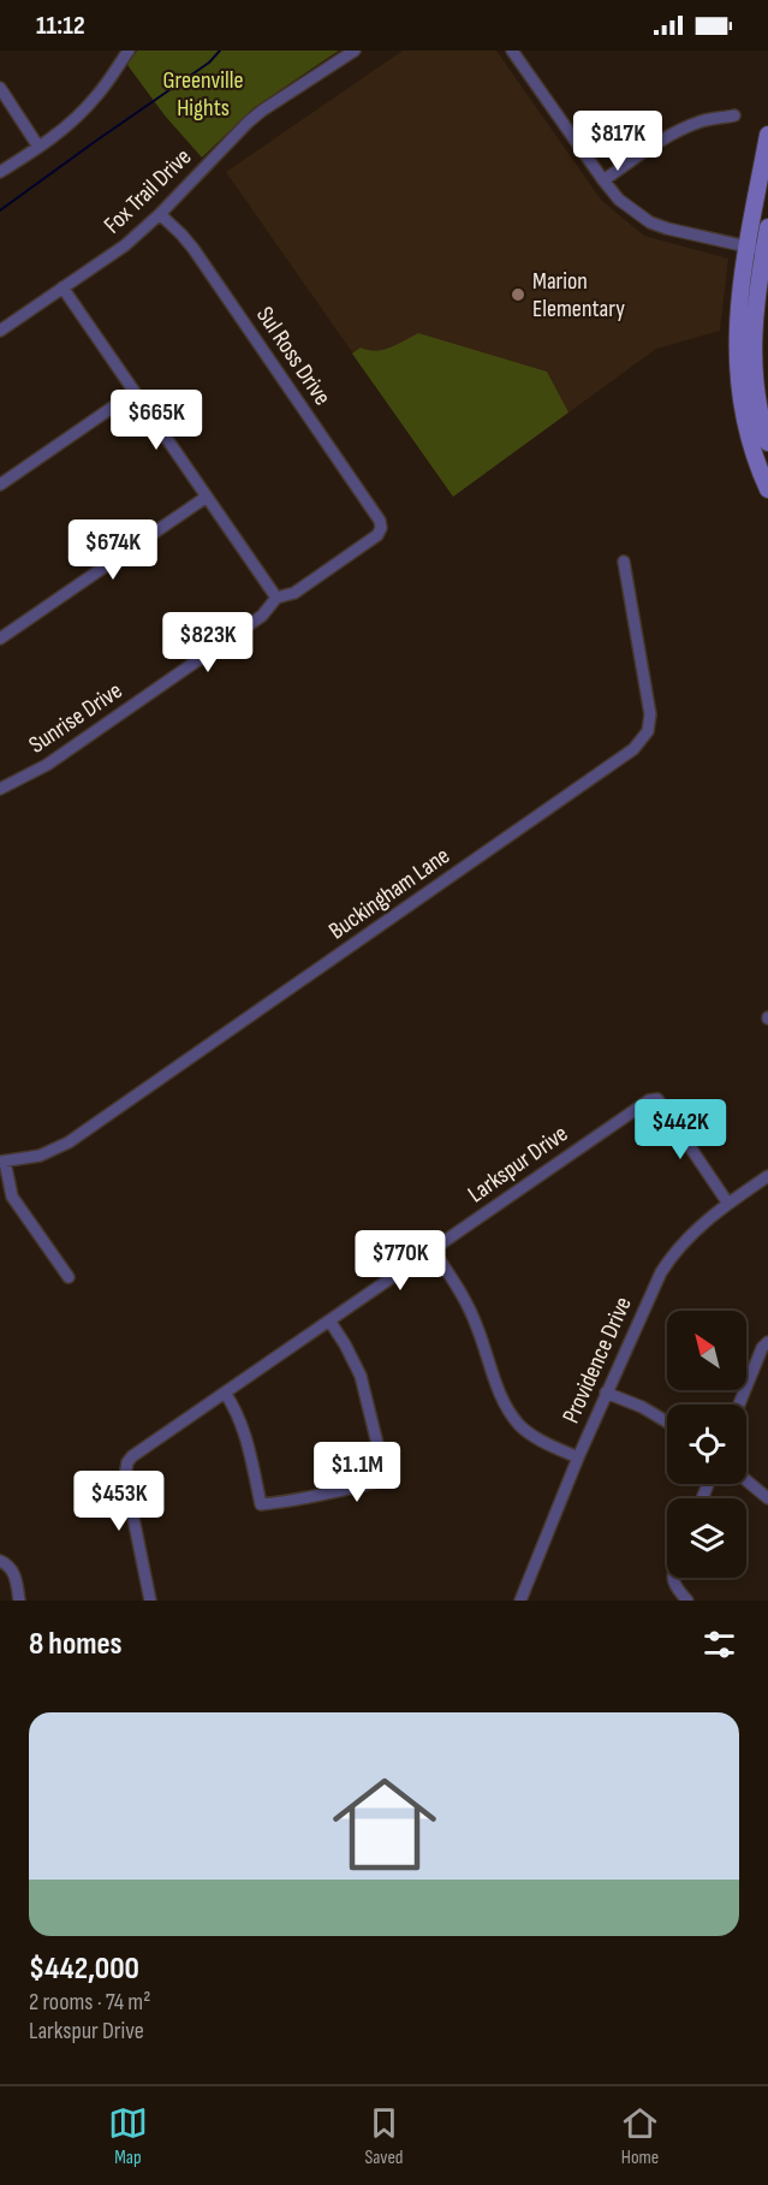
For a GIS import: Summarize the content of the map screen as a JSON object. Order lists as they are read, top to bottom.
{
  "streets": {
    "street": [
      "Fox Trail Drive",
      "Sul Ross Drive",
      "Sunrise Drive",
      "Buckingham Lane",
      "Larkspur Drive",
      "Providence Drive"
    ]
  },
  "crossings": [
    ["Fox Trail Drive", "Sul Ross Drive"],
    ["Sul Ross Drive", "Sunrise Drive"],
    ["Larkspur Drive", "Providence Drive"]
  ],
  "parks": ["Greenville Hights"],
  "places": ["Marion Elementary"],
  "north": "top left",
  "page": {
    "status": "11:12",
    "price": [
      "$817K",
      "$665K",
      "$674K",
      "$823K",
      "$442K",
      "$770K",
      "$1.1M",
      "$453K"
    ],
    "heading": "8 homes",
    "list": [
      {
        "name": "$442,000",
        "note": "2 rooms · 74 m² · Larkspur Drive"
      }
    ],
    "tabs": ["Map", "Saved", "Home"]
  }
}
